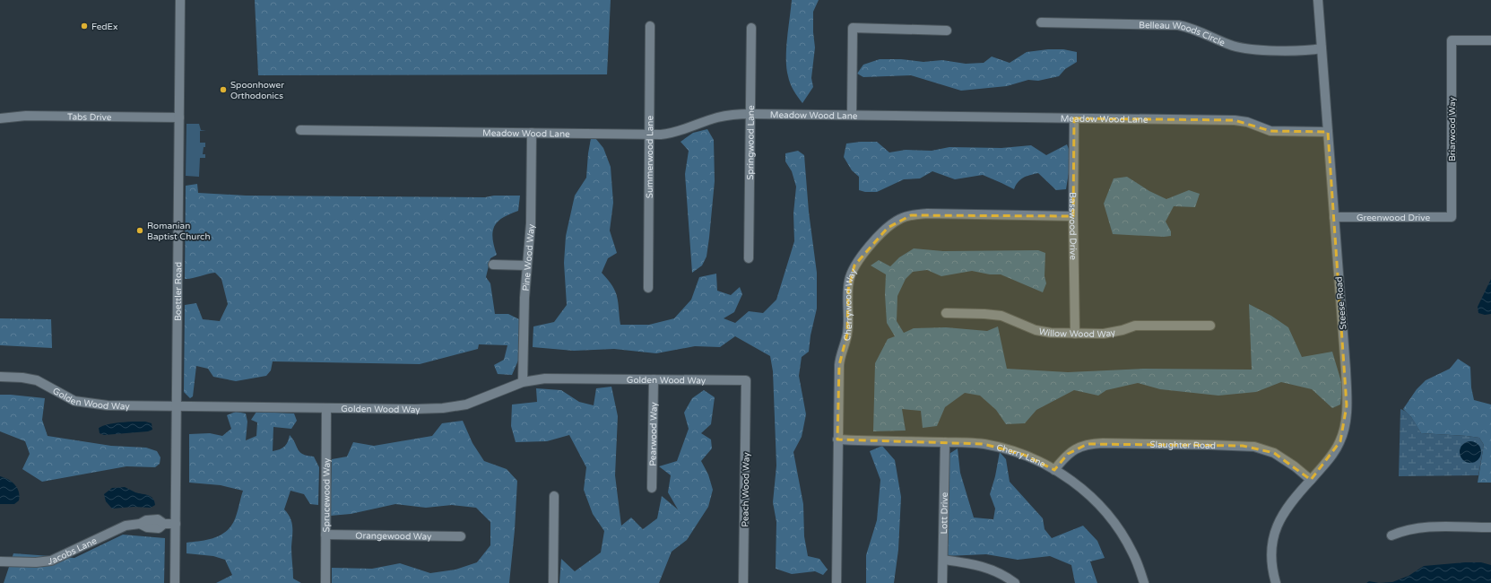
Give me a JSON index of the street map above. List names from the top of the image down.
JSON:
{
  "streets": {
    "street": [
      "Belleau Woods Circle",
      "Meadow Wood Lane",
      "Tabs Drive",
      "Briarwood Way",
      "Springwood Lane",
      "Summerwood Lane",
      "Greenwood Drive",
      "Basswood Drive",
      "Pine Wood Way",
      "Boettler Road",
      "Steese Road",
      "Cherrywood Way",
      "Willow Wood Way",
      "Golden Wood Way",
      "Pearwood Way",
      "Slaughter Road",
      "Cherry Lane",
      "Peach Wood Way",
      "Sprucewood Way",
      "Lott Drive",
      "Orangewood Way",
      "Jacobs Lane"
    ]
  },
  "crossings": [
    ["Belleau Woods Circle", "Steese Road"],
    ["Meadow Wood Lane", "Springwood Lane"],
    ["Meadow Wood Lane", "Summerwood Lane"],
    ["Meadow Wood Lane", "Basswood Drive"],
    ["Meadow Wood Lane", "Pine Wood Way"],
    ["Meadow Wood Lane", "Steese Road"],
    ["Tabs Drive", "Boettler Road"],
    ["Briarwood Way", "Greenwood Drive"],
    ["Greenwood Drive", "Steese Road"],
    ["Basswood Drive", "Cherrywood Way"],
    ["Basswood Drive", "Willow Wood Way"],
    ["Pine Wood Way", "Golden Wood Way"],
    ["Boettler Road", "Golden Wood Way"],
    ["Boettler Road", "Jacobs Lane"],
    ["Steese Road", "Slaughter Road"],
    ["Cherrywood Way", "Cherry Lane"],
    ["Golden Wood Way", "Pearwood Way"],
    ["Golden Wood Way", "Peach Wood Way"],
    ["Golden Wood Way", "Sprucewood Way"],
    ["Slaughter Road", "Cherry Lane"],
    ["Cherry Lane", "Lott Drive"],
    ["Sprucewood Way", "Orangewood Way"]
  ],
  "places": ["FedEx", "Spoonhower Orthodonics", "Romanian Baptist Church"]
}
